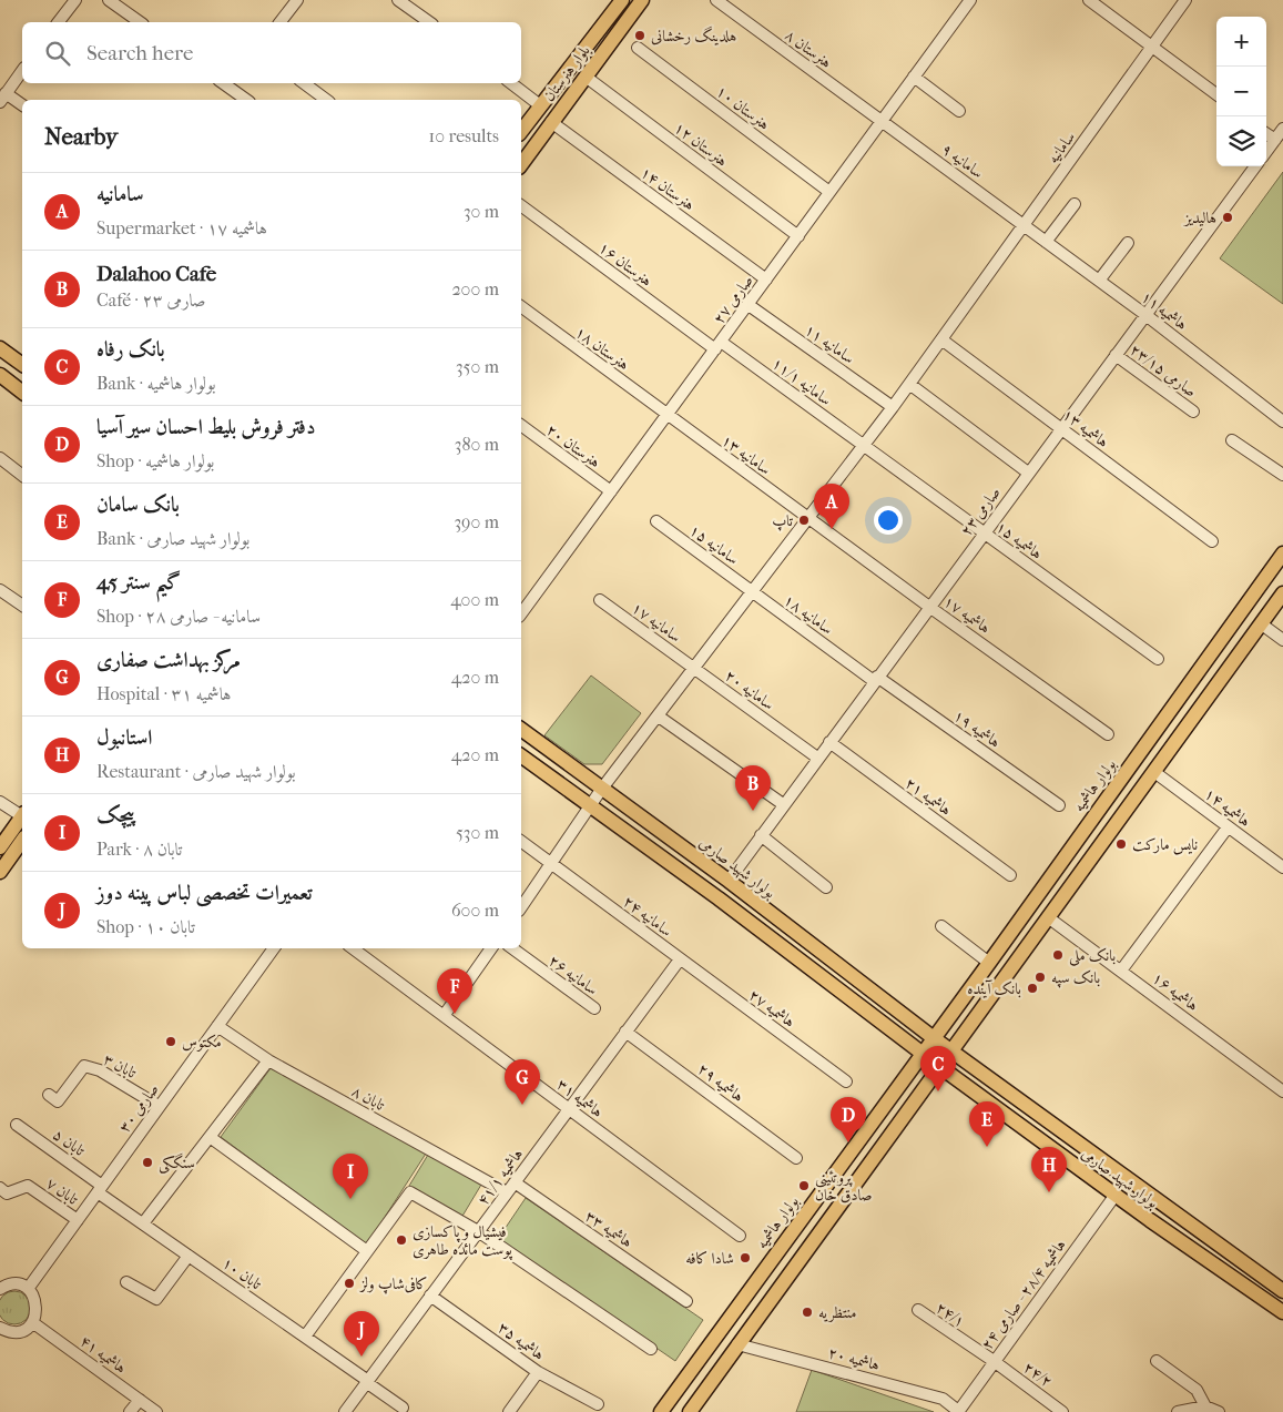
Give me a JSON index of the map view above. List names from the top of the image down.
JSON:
{
  "streets": {
    "main road": ["بلوار هنرستان", "بولوار هاشمیه", "بولوار شهید صارمی"],
    "street": [
      "هنرستان ۸",
      "هنرستان ۱۰",
      "هنرستان ۱۲",
      "سامانیه",
      "سامانیه ۹",
      "هنرستان ۱۴",
      "هنرستان ۱۶",
      "صارمی ۲۷",
      "هاشمیه ۱۱",
      "سامانیه ۱۱",
      "هنرستان ۱۸",
      "صارمی ۲۳/۱۵",
      "سامانیه ۱۱/۱",
      "هاشمیه ۱۳",
      "هنرستان ۲۰",
      "سامانیه ۱۳",
      "صارمی ۲۳",
      "هاشمیه ۱۵",
      "سامانیه ۱۵",
      "سامانیه ۱۸",
      "هاشمیه ۱۷",
      "سامانیه ۱۷",
      "سامانیه ۲۰",
      "هاشمیه ۱۹",
      "هاشمیه ۲۱",
      "هاشمیه ۱۴",
      "سامانیه ۲۴",
      "سامانیه ۲۶",
      "هاشمیه ۱۶",
      "هاشمیه ۲۷",
      "تابان ۳",
      "هاشمیه ۲۹",
      "تابان ۸",
      "هاشمیه ۳۱",
      "صارمی ۳۰",
      "تابان ۵",
      "هاشمیه ۴۱/۱",
      "تابان ۷",
      "هاشمیه ۳۳",
      "تابان ۱۰",
      "هاشمیه ۲۸/۴ - صارمی ۲۴",
      "۲۴/۱",
      "هاشمیه ۳۵",
      "هاشمیه ۴۱",
      "هاشمیه ۲۰",
      "۲۴/۲"
    ]
  },
  "crossings": [
    ["هنرستان ۸", "سامانیه ۹"],
    ["هنرستان ۸", "صارمی ۲۷"],
    ["بلوار هنرستان", "هنرستان ۱۲"],
    ["بلوار هنرستان", "هنرستان ۱۴"],
    ["هنرستان ۱۰", "صارمی ۲۷"],
    ["هنرستان ۱۲", "صارمی ۲۷"],
    ["سامانیه", "سامانیه ۹"],
    ["سامانیه", "هاشمیه ۱۱"],
    ["سامانیه", "سامانیه ۱۱"],
    ["سامانیه", "سامانیه ۱۱/۱"],
    ["سامانیه", "هاشمیه ۱۳"],
    ["سامانیه", "سامانیه ۱۳"],
    ["سامانیه", "هاشمیه ۱۵"],
    ["سامانیه", "سامانیه ۱۵"],
    ["سامانیه", "سامانیه ۱۸"],
    ["سامانیه", "هاشمیه ۱۷"],
    ["سامانیه", "سامانیه ۱۷"],
    ["سامانیه", "سامانیه ۲۰"],
    ["سامانیه", "بولوار شهید صارمی"],
    ["سامانیه", "سامانیه ۲۴"],
    ["سامانیه ۹", "صارمی ۲۷"],
    ["سامانیه ۹", "هاشمیه ۱۱"],
    ["هنرستان ۱۴", "صارمی ۲۷"],
    ["هنرستان ۱۶", "صارمی ۲۷"],
    ["هنرستان ۱۶", "سامانیه ۱۱/۱"],
    ["صارمی ۲۷", "سامانیه ۱۱"],
    ["صارمی ۲۷", "هنرستان ۱۸"],
    ["صارمی ۲۷", "سامانیه ۱۱/۱"],
    ["صارمی ۲۷", "هنرستان ۲۰"],
    ["صارمی ۲۷", "سامانیه ۱۳"],
    ["هاشمیه ۱۱", "صارمی ۲۳"],
    ["هنرستان ۱۸", "سامانیه ۱۳"],
    ["صارمی ۲۳/۱۵", "صارمی ۲۳"],
    ["سامانیه ۱۱/۱", "هاشمیه ۱۵"],
    ["هاشمیه ۱۳", "صارمی ۲۳"],
    ["سامانیه ۱۳", "هاشمیه ۱۷"],
    ["صارمی ۲۳", "هاشمیه ۱۵"],
    ["صارمی ۲۳", "سامانیه ۱۸"],
    ["صارمی ۲۳", "هاشمیه ۱۷"],
    ["صارمی ۲۳", "سامانیه ۲۰"],
    ["صارمی ۲۳", "هاشمیه ۱۹"],
    ["صارمی ۲۳", "هاشمیه ۲۱"],
    ["صارمی ۲۳", "بولوار شهید صارمی"],
    ["سامانیه ۱۵", "سامانیه ۱۸"],
    ["سامانیه ۱۸", "هاشمیه ۱۹"],
    ["سامانیه ۱۷", "سامانیه ۲۰"],
    ["بولوار هاشمیه", "بولوار شهید صارمی"],
    ["بولوار شهید صارمی", "هاشمیه ۲۸/۴ - صارمی ۲۴"],
    ["سامانیه ۲۴", "هاشمیه ۲۷"],
    ["سامانیه ۲۴", "هاشمیه ۴۱/۱"],
    ["هاشمیه ۲۷", "هاشمیه ۴۱/۱"],
    ["تابان ۳", "صارمی ۳۰"],
    ["هاشمیه ۲۹", "هاشمیه ۴۱/۱"],
    ["تابان ۸", "صارمی ۳۰"],
    ["تابان ۸", "هاشمیه ۴۱/۱"],
    ["هاشمیه ۳۱", "هاشمیه ۴۱/۱"],
    ["صارمی ۳۰", "تابان ۵"],
    ["صارمی ۳۰", "تابان ۷"],
    ["صارمی ۳۰", "تابان ۱۰"],
    ["تابان ۵", "تابان ۱۰"],
    ["هاشمیه ۴۱/۱", "هاشمیه ۳۳"],
    ["هاشمیه ۴۱/۱", "تابان ۱۰"],
    ["هاشمیه ۴۱/۱", "هاشمیه ۳۵"],
    ["هاشمیه ۲۸/۴ - صارمی ۲۴", "۲۴/۱"],
    ["هاشمیه ۲۸/۴ - صارمی ۲۴", "هاشمیه ۲۰"],
    ["هاشمیه ۲۸/۴ - صارمی ۲۴", "۲۴/۲"],
    ["۲۴/۱", "۲۴/۲"]
  ],
  "places": [
    "هلدینگ رخشانی",
    "هالیدیز",
    "تاپ",
    "نایس مارکت",
    "بانک ملی",
    "بانک سپه",
    "بانک آینده",
    "مکتوس",
    "سنگکی",
    "پروتئینی صادق خان",
    "فیشیال و پاکسازی پوست مائده طاهری",
    "شادا کافه",
    "کافی‌شاپ ولز",
    "منتظریه"
  ],
  "page": {
    "map_buttons": ["+", "−"],
    "search": "Search here",
    "heading": ["Nearby", "10 results"],
    "list": [
      {
        "mark": "A",
        "name": "سامانیه",
        "note": "Supermarket · هاشمیه ۱۷",
        "value": "30 m"
      },
      {
        "mark": "B",
        "name": "Dalahoo Cafe",
        "note": "Café · صارمی ۲۳",
        "value": "200 m"
      },
      {
        "mark": "C",
        "name": "بانک رفاه",
        "note": "Bank · بولوار هاشمیه",
        "value": "350 m"
      },
      {
        "mark": "D",
        "name": "دفتر فروش بلیط احسان سیر آسیا",
        "note": "Shop · بولوار هاشمیه",
        "value": "380 m"
      },
      {
        "mark": "E",
        "name": "بانک سامان",
        "note": "Bank · بولوار شهید صارمی",
        "value": "390 m"
      },
      {
        "mark": "F",
        "name": "گیم سنتر 45",
        "note": "Shop · سامانیه - صارمی ۲۸",
        "value": "400 m"
      },
      {
        "mark": "G",
        "name": "مرکز بهداشت صفاری",
        "note": "Hospital · هاشمیه ۳۱",
        "value": "420 m"
      },
      {
        "mark": "H",
        "name": "استانبول",
        "note": "Restaurant · بولوار شهید صارمی",
        "value": "420 m"
      },
      {
        "mark": "I",
        "name": "پیچک",
        "note": "Park · تابان ۸",
        "value": "530 m"
      },
      {
        "mark": "J",
        "name": "تعمیرات تخصصی لباس پینه دوز",
        "note": "Shop · تابان ۱۰",
        "value": "600 m"
      }
    ],
    "pins": [
      "A",
      "B",
      "F",
      "C",
      "G",
      "D",
      "E",
      "H",
      "I",
      "J"
    ]
  }
}
